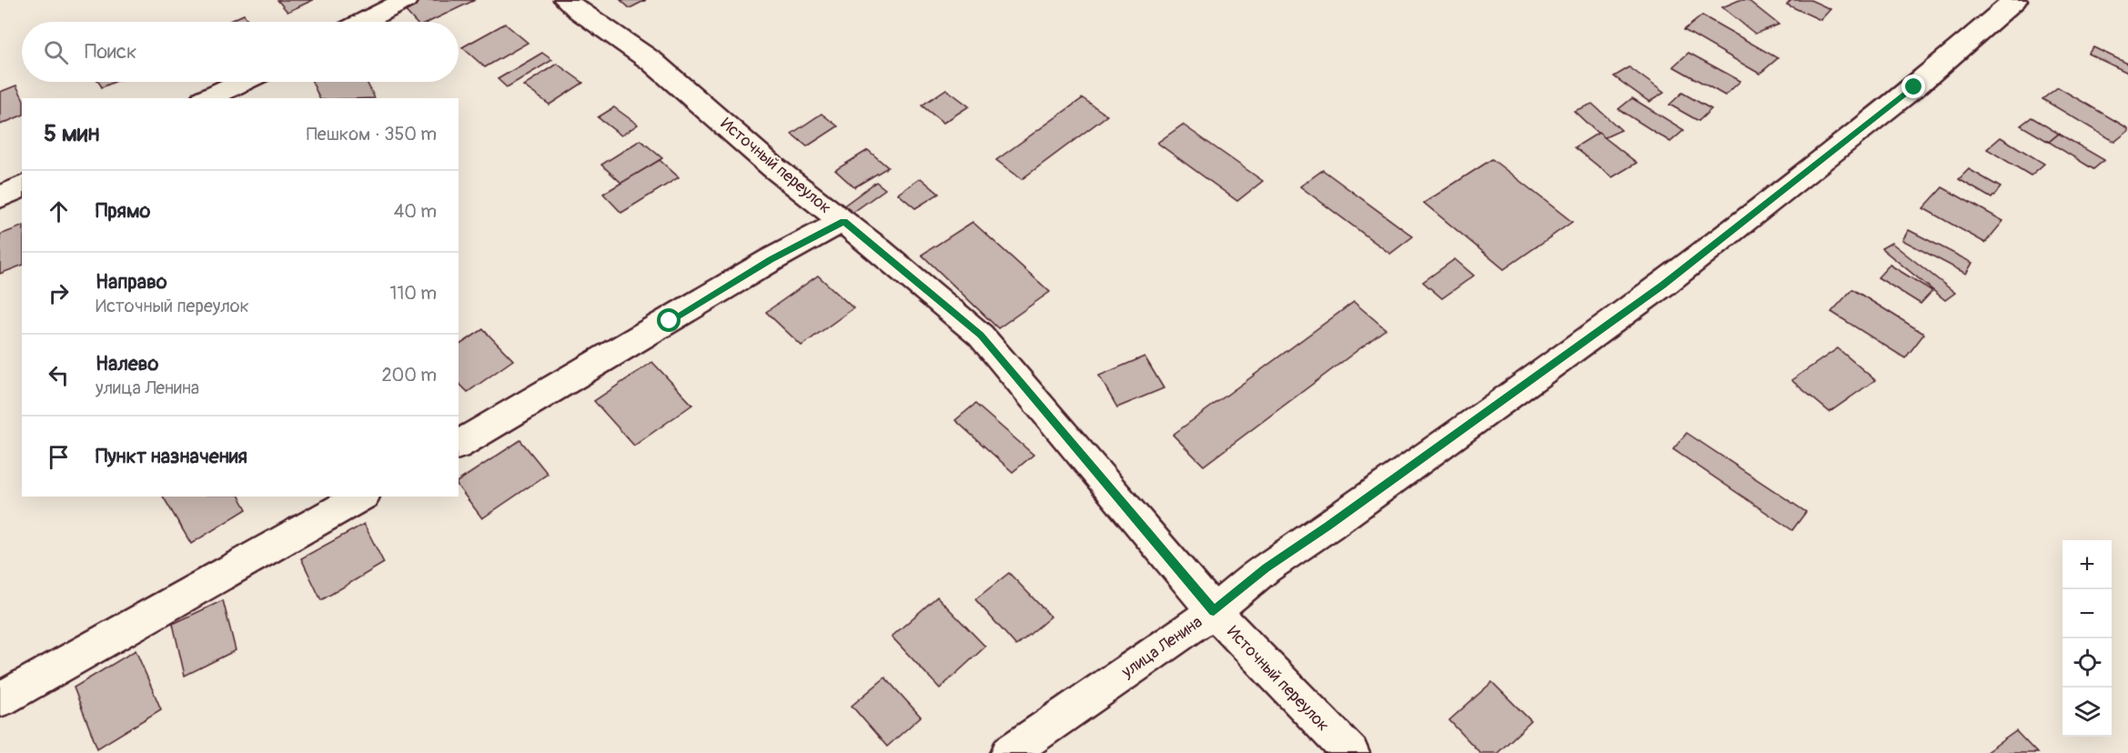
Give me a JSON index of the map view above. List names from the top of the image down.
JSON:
{
  "streets": {
    "street": ["Источный переулок", "улица Ленина"]
  },
  "crossings": [
    ["Источный переулок", "улица Ленина"]
  ],
  "page": {
    "search": "Поиск",
    "heading": ["5 мин", "Пешком · 350 m"],
    "list": [
      ["Прямо", "40 m"],
      ["Направо", "Источный переулок", "110 m"],
      ["Налево", "улица Ленина", "200 m"],
      "Пункт назначения"
    ],
    "map_buttons": ["+", "−"]
  }
}
